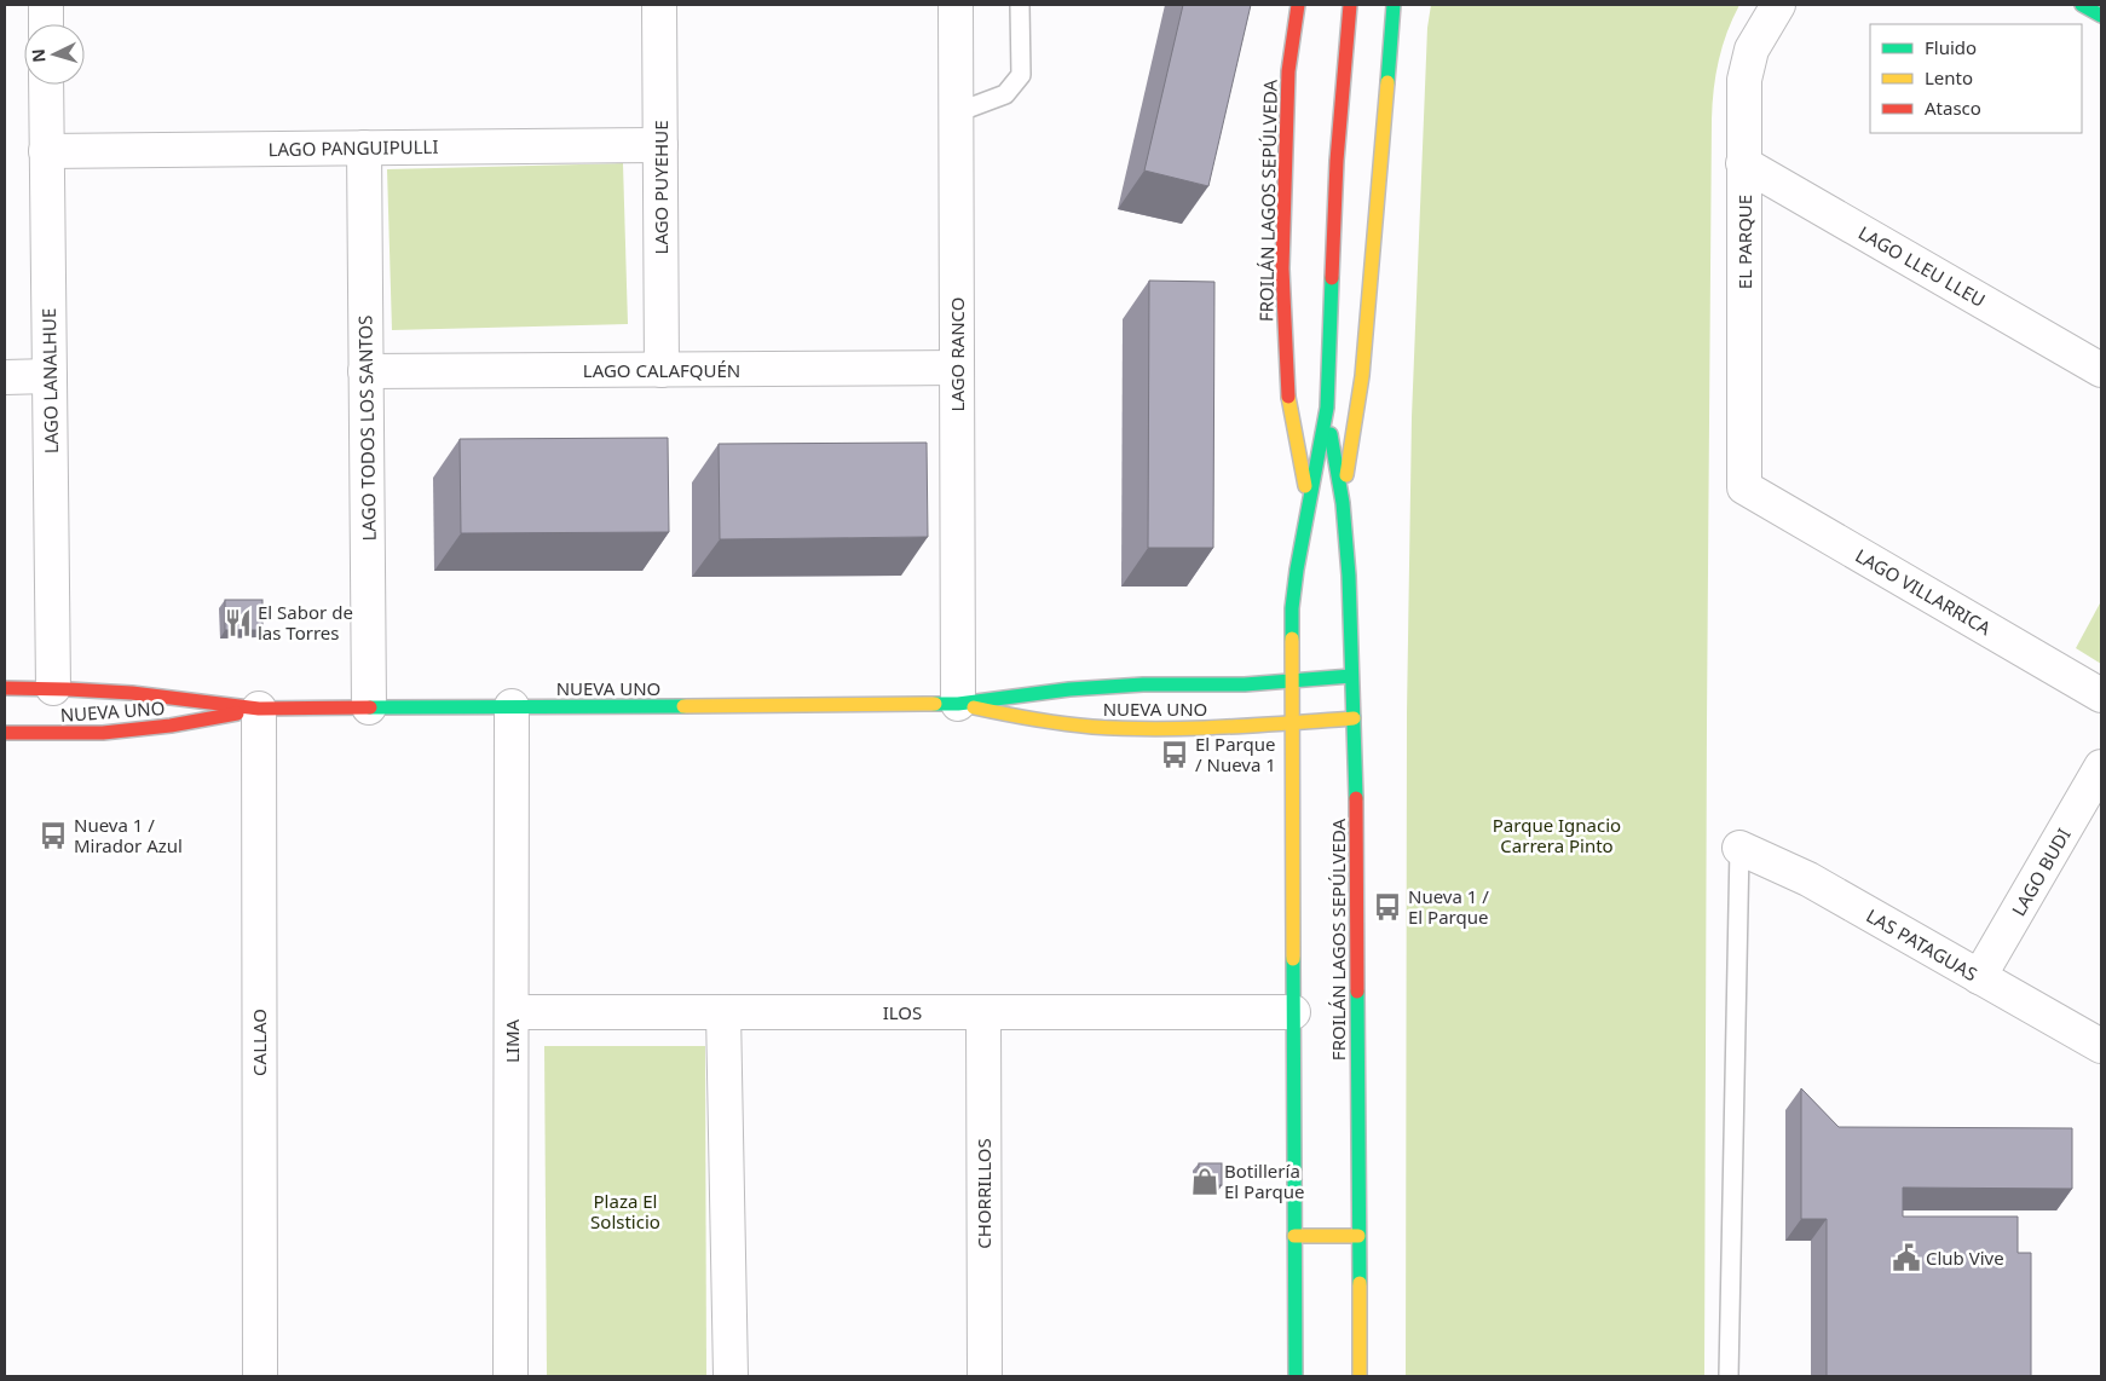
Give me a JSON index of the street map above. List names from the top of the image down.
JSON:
{
  "streets": {
    "street": [
      "LAGO PANGUIPULLI",
      "LAGO PUYEHUE",
      "FROILÁN LAGOS SEPÚLVEDA",
      "EL PARQUE",
      "LAGO LLEU LLEU",
      "LAGO RANCO",
      "LAGO CALAFQUÉN",
      "LAGO LANALHUE",
      "LAGO TODOS LOS SANTOS",
      "LAGO VILLARRICA",
      "NUEVA UNO",
      "LAGO BUDI",
      "LAS PATAGUAS",
      "ILOS",
      "LIMA",
      "CALLAO",
      "CHORRILLOS"
    ]
  },
  "crossings": [
    ["LAGO PANGUIPULLI", "LAGO PUYEHUE"],
    ["LAGO PANGUIPULLI", "LAGO LANALHUE"],
    ["LAGO PANGUIPULLI", "LAGO TODOS LOS SANTOS"],
    ["LAGO PUYEHUE", "LAGO CALAFQUÉN"],
    ["FROILÁN LAGOS SEPÚLVEDA", "NUEVA UNO"],
    ["FROILÁN LAGOS SEPÚLVEDA", "ILOS"],
    ["EL PARQUE", "LAGO LLEU LLEU"],
    ["EL PARQUE", "LAGO VILLARRICA"],
    ["LAGO RANCO", "LAGO CALAFQUÉN"],
    ["LAGO RANCO", "NUEVA UNO"],
    ["LAGO CALAFQUÉN", "LAGO TODOS LOS SANTOS"],
    ["LAGO LANALHUE", "NUEVA UNO"],
    ["LAGO TODOS LOS SANTOS", "NUEVA UNO"],
    ["NUEVA UNO", "LIMA"],
    ["NUEVA UNO", "CALLAO"],
    ["LAGO BUDI", "LAS PATAGUAS"],
    ["ILOS", "LIMA"],
    ["ILOS", "CHORRILLOS"]
  ],
  "parks": ["Parque Ignacio Carrera Pinto", "Plaza El Solsticio"],
  "places": {
    "restaurant": ["El Sabor de las Torres"],
    "bus stop": ["El Parque / Nueva 1", "Nueva 1 / Mirador Azul", "Nueva 1 / El Parque"],
    "shop": ["Botillería El Parque"],
    "public building": ["Club Vive"]
  },
  "legend": ["Fluido", "Lento", "Atasco"],
  "north": "left"
}
